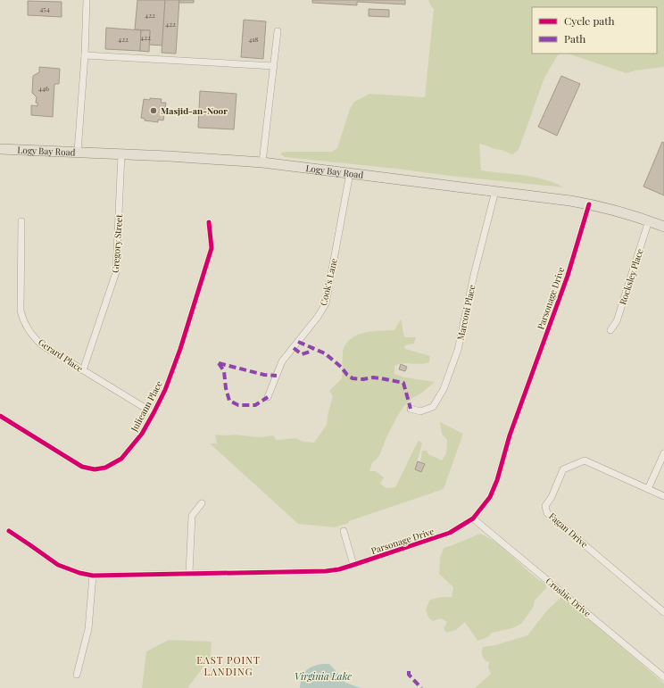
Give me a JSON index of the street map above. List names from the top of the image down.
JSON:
{
  "streets": {
    "main road": ["Logy Bay Road"],
    "street": [
      "Gregory Street",
      "Rocksley Place",
      "Cook's Lane",
      "Parsonage Drive",
      "Marconi Place",
      "Gerard Place",
      "Julieann Place",
      "Fagan Drive",
      "Crosbie Drive"
    ]
  },
  "crossings": [
    ["Logy Bay Road", "Gregory Street"],
    ["Logy Bay Road", "Rocksley Place"],
    ["Logy Bay Road", "Cook's Lane"],
    ["Logy Bay Road", "Parsonage Drive"],
    ["Logy Bay Road", "Marconi Place"],
    ["Gregory Street", "Gerard Place"],
    ["Parsonage Drive", "Crosbie Drive"],
    ["Gerard Place", "Julieann Place"]
  ],
  "districts": ["EAST POINT LANDING"],
  "water": ["Virginia Lake"],
  "places": ["Masjid-an-Noor"],
  "house_numbers": [
    "454",
    "422",
    "422",
    "422",
    "422",
    "418",
    "446"
  ],
  "legend": ["Cycle path", "Path"]
}
